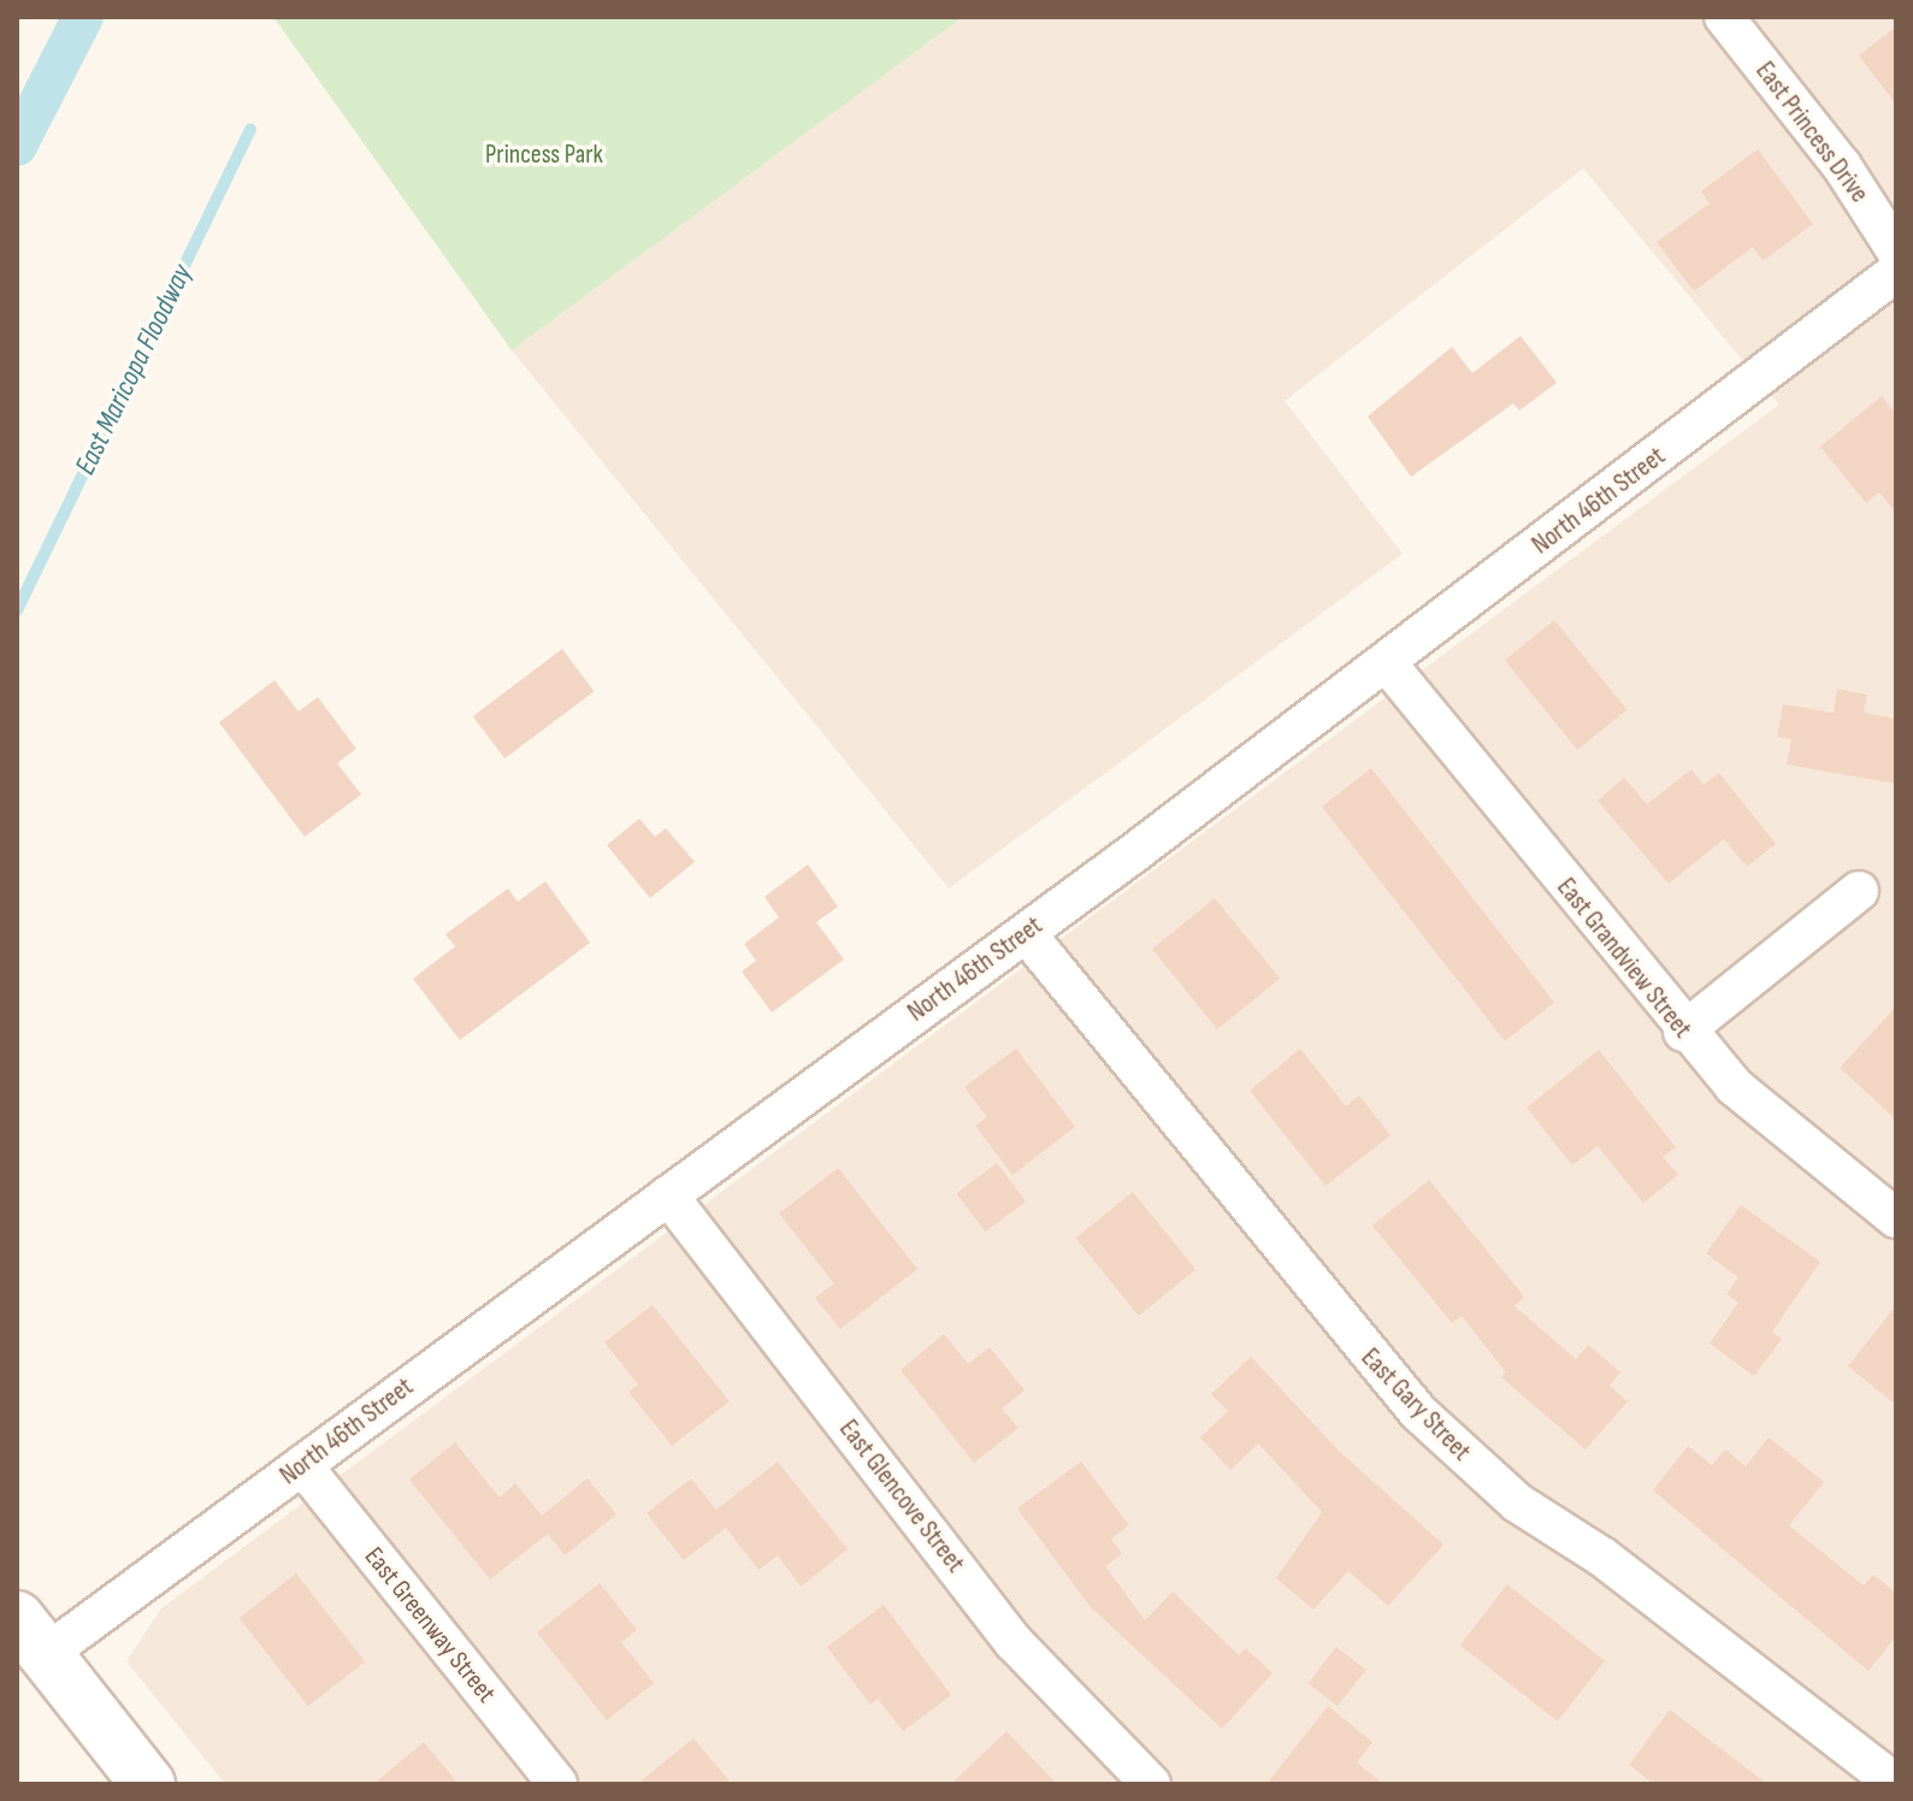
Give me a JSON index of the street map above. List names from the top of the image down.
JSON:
{
  "streets": {
    "street": [
      "East Princess Drive",
      "North 46th Street",
      "East Grandview Street",
      "East Gary Street",
      "East Glencove Street",
      "East Greenway Street"
    ]
  },
  "crossings": [
    ["North 46th Street", "East Grandview Street"],
    ["North 46th Street", "East Gary Street"],
    ["North 46th Street", "East Glencove Street"],
    ["North 46th Street", "East Greenway Street"]
  ],
  "water": ["East Maricopa Floodway"],
  "parks": ["Princess Park"]
}
